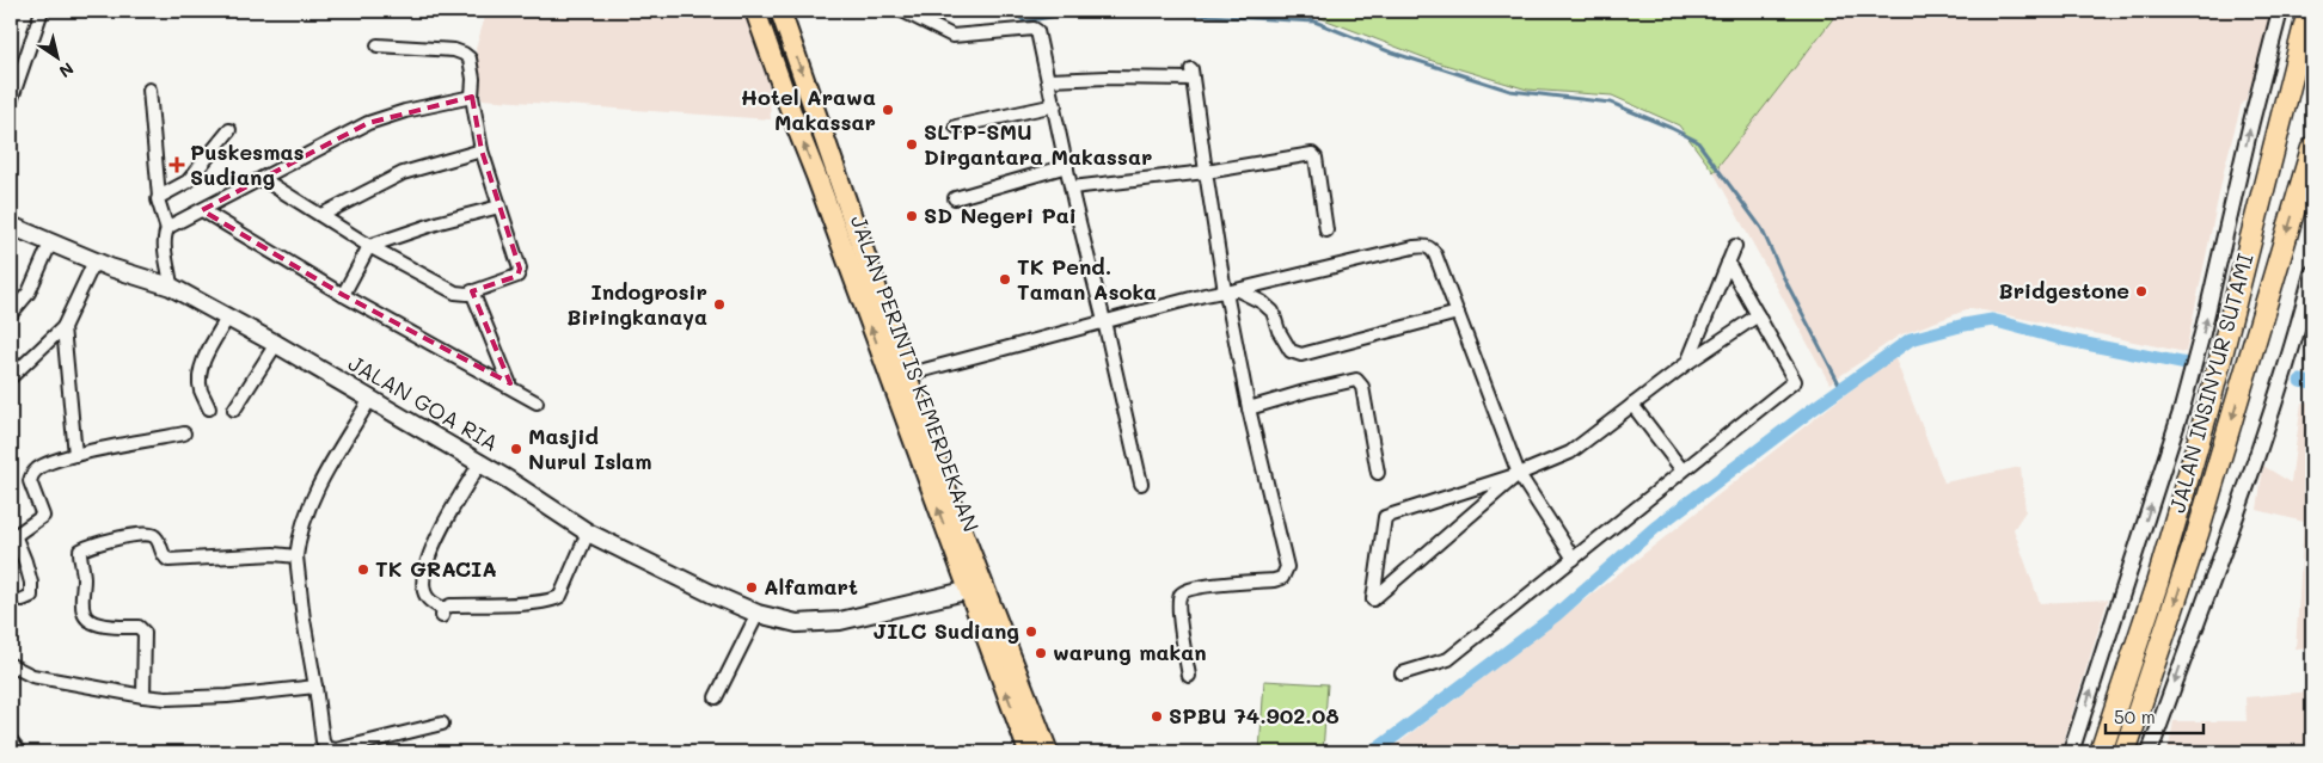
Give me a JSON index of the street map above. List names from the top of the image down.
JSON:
{
  "streets": {
    "highway": ["JALAN PERINTIS KEMERDEKAAN", "JALAN INSINYUR SUTAMI"],
    "main road": ["JALAN GOA RIA"]
  },
  "crossings": [
    ["JALAN PERINTIS KEMERDEKAAN", "JALAN GOA RIA"]
  ],
  "places": {
    "other": [
      "Hotel Arawa Makassar",
      "SLTP-SMU Dirgantara Makassar",
      "SD Negeri Pai",
      "TK Pend. Taman Asoka",
      "Bridgestone",
      "Indogrosir Biringkanaya",
      "Masjid Nurul Islam",
      "TK GRACIA",
      "Alfamart",
      "JILC Sudiang",
      "warung makan",
      "SPBU 74.902.08"
    ],
    "health": ["Puskesmas Sudiang"]
  },
  "scale_bar": "50 m",
  "north": "bottom right"
}
